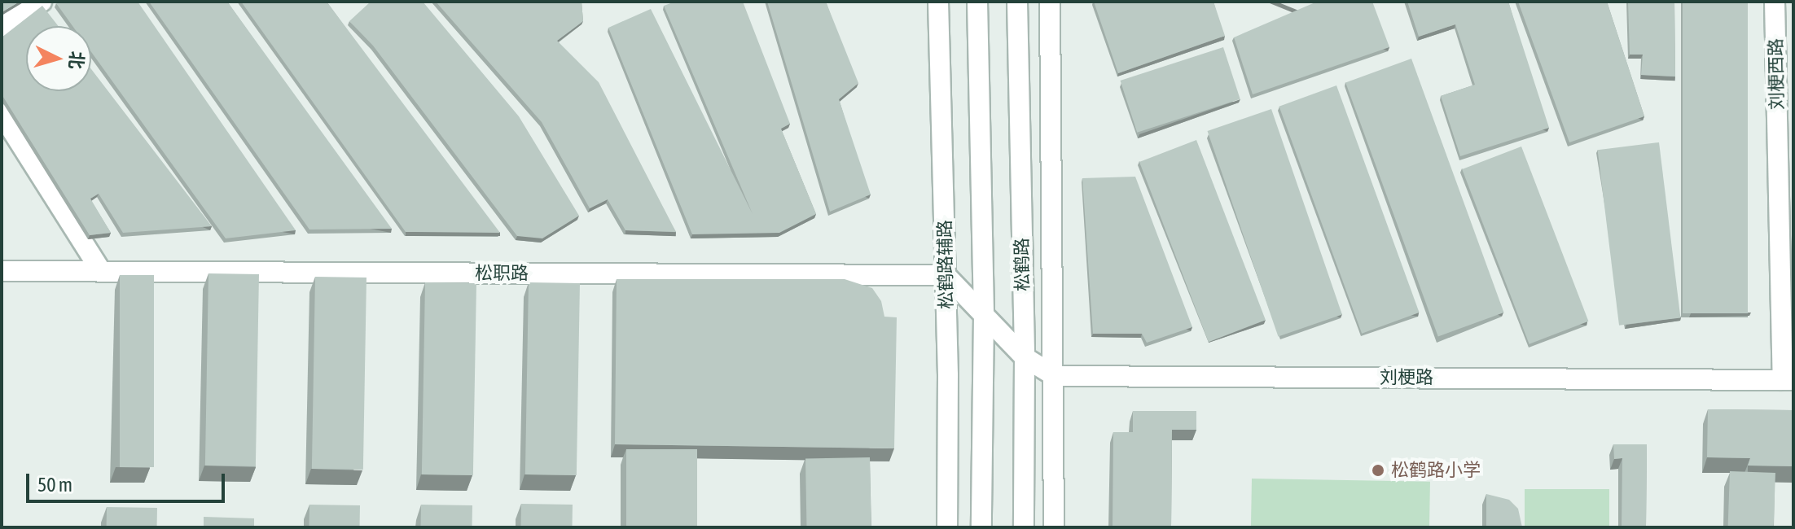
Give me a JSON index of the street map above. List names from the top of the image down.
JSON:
{
  "streets": {
    "street": [
      "刘梗西路",
      "松鹤路辅路",
      "松鹤路",
      "松职路",
      "刘梗路"
    ]
  },
  "crossings": [
    ["刘梗西路", "刘梗路"],
    ["松鹤路辅路", "松职路"]
  ],
  "places": ["松鹤路小学"],
  "scale_bar": "50 m",
  "north": "right"
}
